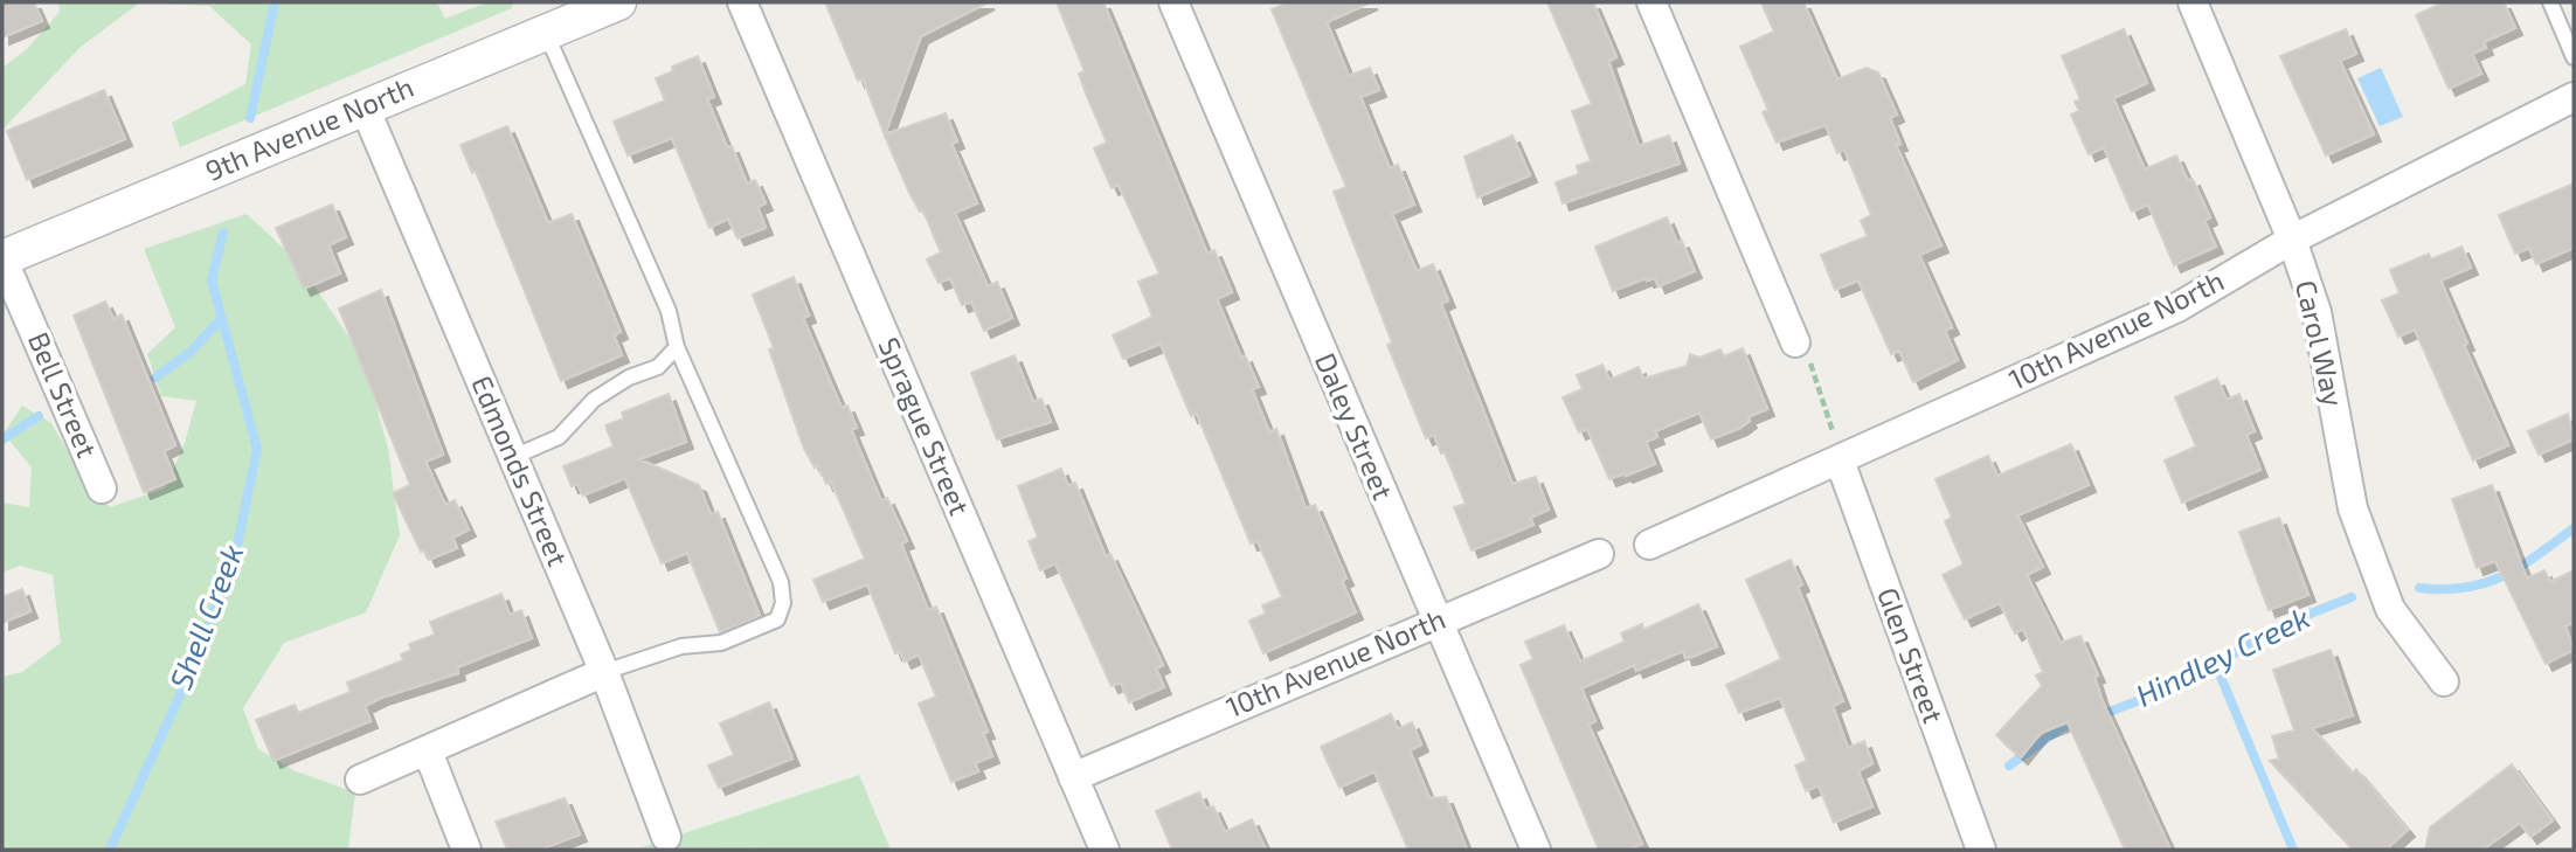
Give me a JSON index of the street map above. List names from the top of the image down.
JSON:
{
  "streets": {
    "street": [
      "9th Avenue North",
      "10th Avenue North",
      "Carol Way",
      "Bell Street",
      "Sprague Street",
      "Daley Street",
      "Edmonds Street",
      "Glen Street"
    ]
  },
  "crossings": [
    ["9th Avenue North", "Bell Street"],
    ["9th Avenue North", "Edmonds Street"],
    ["10th Avenue North", "Carol Way"],
    ["10th Avenue North", "Sprague Street"],
    ["10th Avenue North", "Daley Street"],
    ["10th Avenue North", "Glen Street"]
  ],
  "water": ["Shell Creek", "Hindley Creek"]
}
